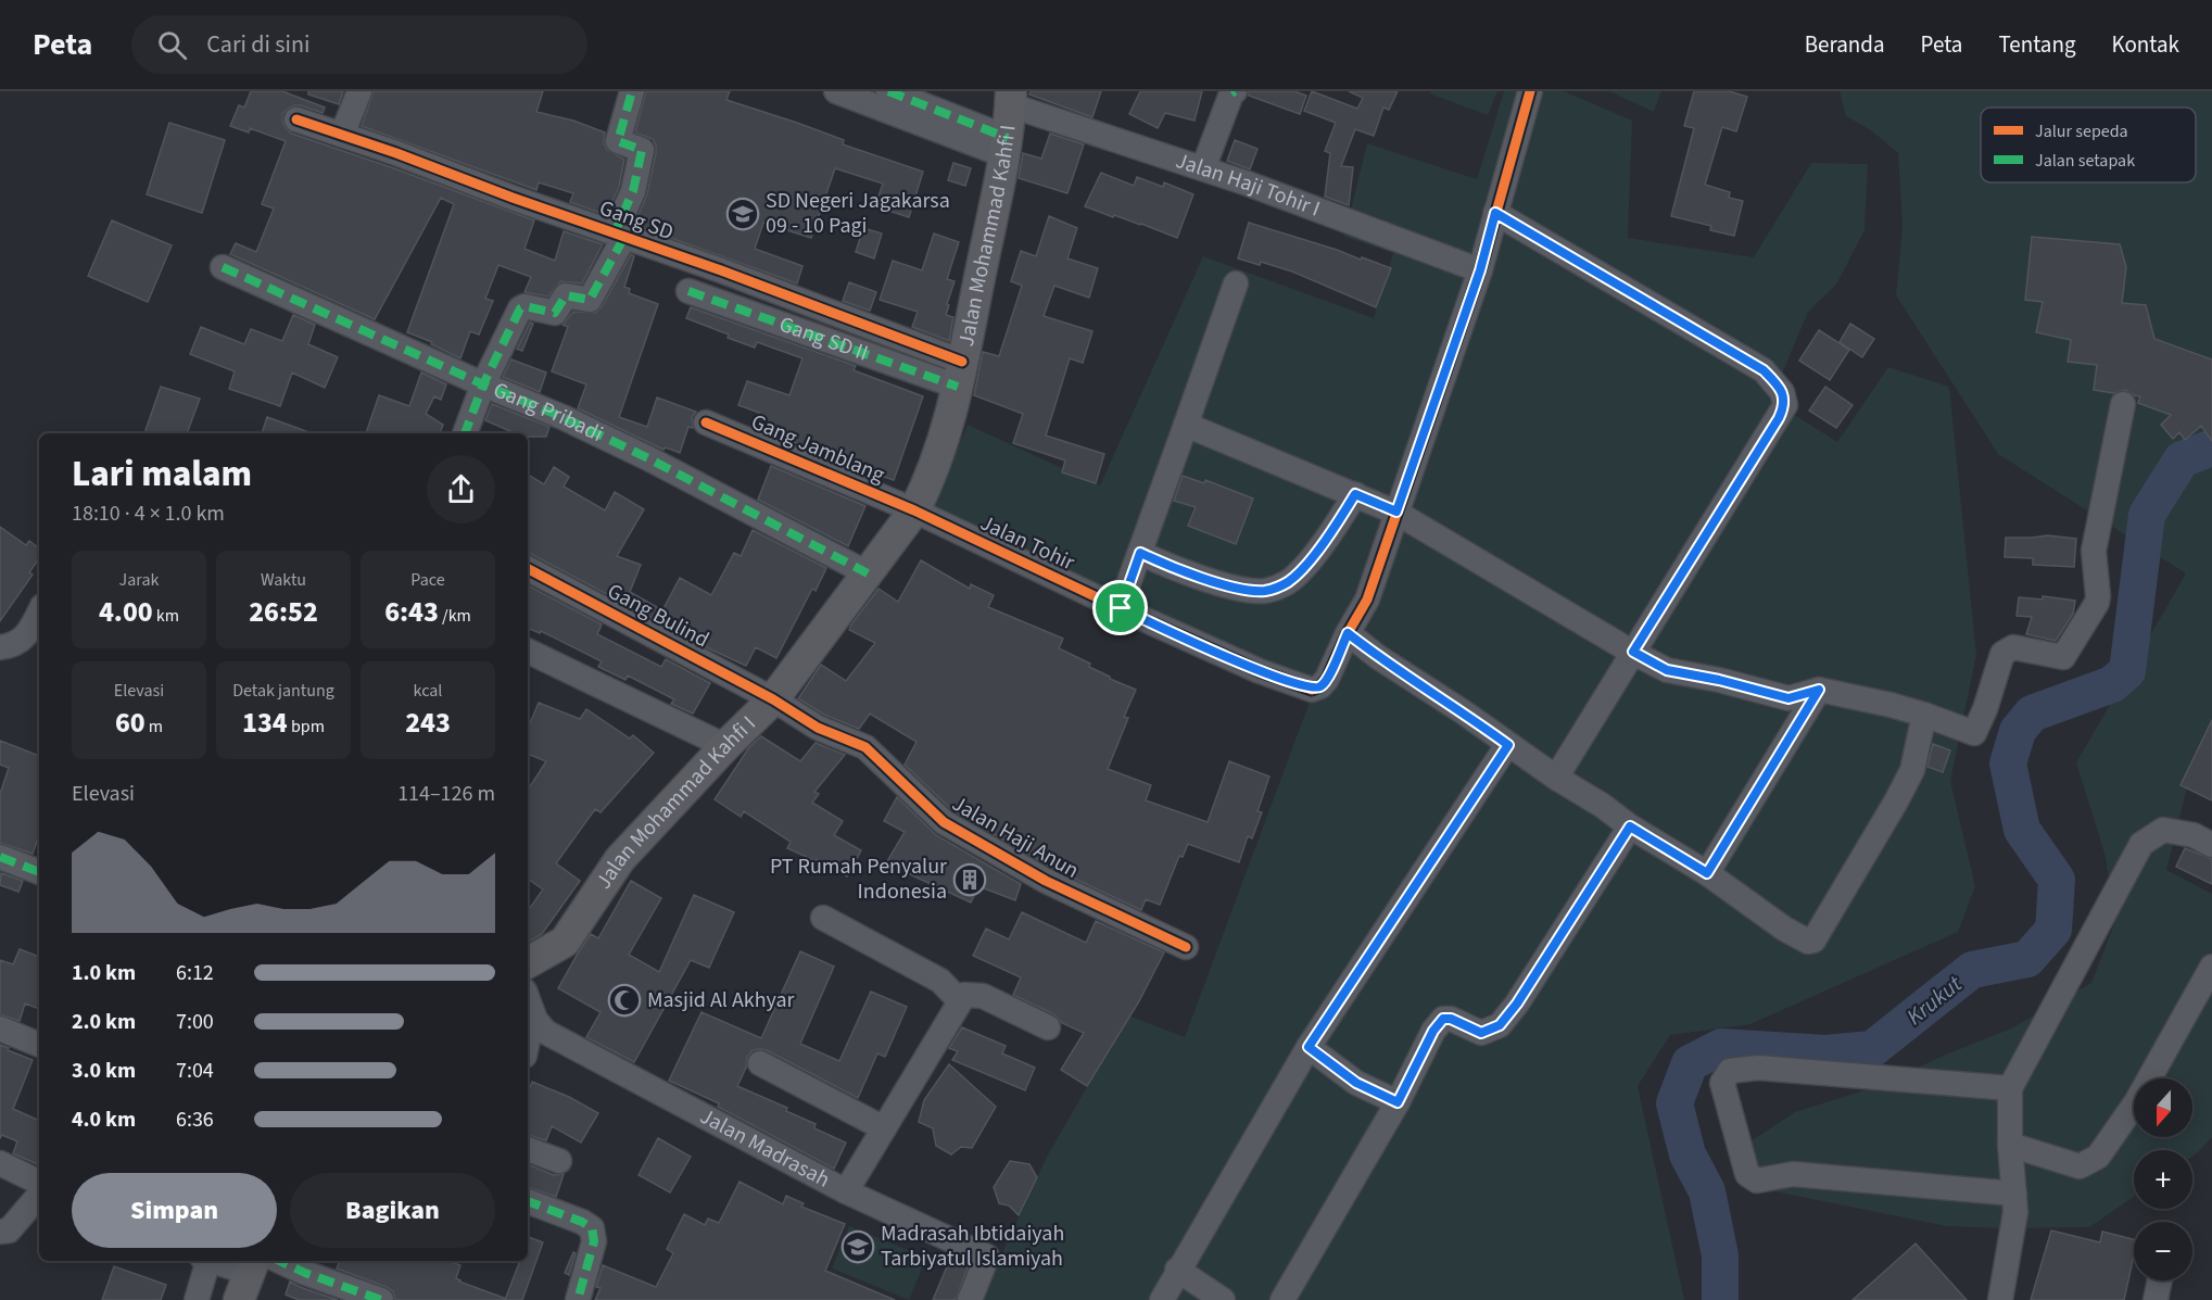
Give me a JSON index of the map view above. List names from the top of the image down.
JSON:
{
  "streets": {
    "main road": ["Jalan Mohammad Kahfi I"],
    "street": [
      "Jalan Haji Tohir I",
      "Gang SD",
      "Gang SD II",
      "Gang Pribadi",
      "Gang Jamblang",
      "Jalan Tohir",
      "Gang Bulind",
      "Jalan Haji Anun",
      "Jalan Madrasah"
    ]
  },
  "crossings": [
    ["Jalan Haji Tohir I", "Jalan Mohammad Kahfi I"],
    ["Gang SD", "Jalan Mohammad Kahfi I"],
    ["Gang SD", "Gang SD II"],
    ["Jalan Mohammad Kahfi I", "Gang SD II"],
    ["Jalan Mohammad Kahfi I", "Gang Pribadi"],
    ["Jalan Mohammad Kahfi I", "Gang Jamblang"],
    ["Jalan Mohammad Kahfi I", "Jalan Tohir"],
    ["Jalan Mohammad Kahfi I", "Gang Bulind"],
    ["Jalan Mohammad Kahfi I", "Jalan Haji Anun"],
    ["Gang Jamblang", "Jalan Tohir"],
    ["Gang Bulind", "Jalan Haji Anun"]
  ],
  "water": ["Krukut"],
  "places": {
    "school or university": ["SD Negeri Jagakarsa 09 - 10 Pagi", "Madrasah Ibtidaiyah Tarbiyatul Islamiyah"],
    "building": ["PT Rumah Penyalur Indonesia"],
    "mosque": ["Masjid Al Akhyar"]
  },
  "legend": ["Jalur sepeda", "Jalan setapak"],
  "north": "bottom",
  "page": {
    "header": "Peta",
    "search": "Cari di sini",
    "nav": [
      "Beranda",
      "Peta",
      "Tentang",
      "Kontak"
    ],
    "heading": ["Lari malam", "18:10 · 4 × 1.0 km"],
    "stats": [
      ["Jarak", "4.00 km"],
      ["Waktu", "26:52"],
      ["Pace", "6:43 /km"],
      ["Elevasi", "60 m"],
      ["Detak jantung", "134 bpm"],
      ["kcal", "243"]
    ],
    "chart": ["Elevasi", "114–126 m"],
    "list": [
      {
        "name": "1.0 km",
        "note": "6:12"
      },
      {
        "name": "2.0 km",
        "note": "7:00"
      },
      {
        "name": "3.0 km",
        "note": "7:04"
      },
      {
        "name": "4.0 km",
        "note": "6:36"
      }
    ],
    "map_buttons": ["+", "−"],
    "buttons": ["Simpan", "Bagikan"]
  }
}
